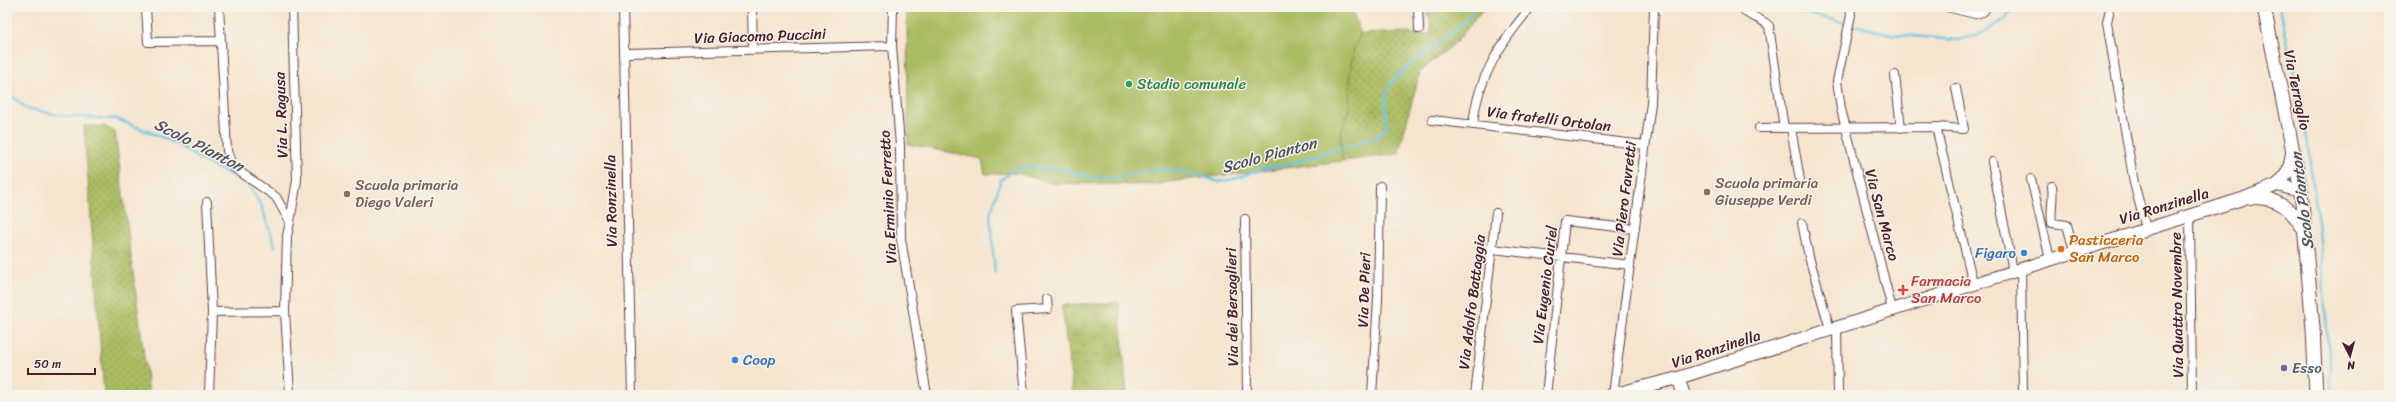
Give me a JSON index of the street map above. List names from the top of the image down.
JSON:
{
  "streets": {
    "main road": ["Via Terraglio"],
    "street": [
      "Via Giacomo Puccini",
      "Via L. Ragusa",
      "Via fratelli Ortolan",
      "Via Erminio Ferretto",
      "Via Piero Favretti",
      "Via Ronzinella",
      "Via San Marco",
      "Via Eugenio Curiel",
      "Via De Pieri",
      "Via Adolfo Battaggia",
      "Via Quattro Novembre",
      "Via dei Bersaglieri"
    ]
  },
  "crossings": [
    ["Via Giacomo Puccini", "Via Erminio Ferretto"],
    ["Via Terraglio", "Via Ronzinella"],
    ["Via fratelli Ortolan", "Via Piero Favretti"],
    ["Via Piero Favretti", "Via Ronzinella"],
    ["Via Piero Favretti", "Via Eugenio Curiel"],
    ["Via Ronzinella", "Via San Marco"],
    ["Via Ronzinella", "Via Quattro Novembre"]
  ],
  "water": ["Scolo Pianton"],
  "places": {
    "other": [
      "Stadio comunale",
      "Scuola primaria Giuseppe Verdi",
      "Scuola primaria Diego Valeri",
      "Pasticceria San Marco",
      "Figaro",
      "Coop",
      "Esso"
    ],
    "health": ["Farmacia San Marco"]
  },
  "scale_bar": "50 m",
  "north": "bottom"
}
